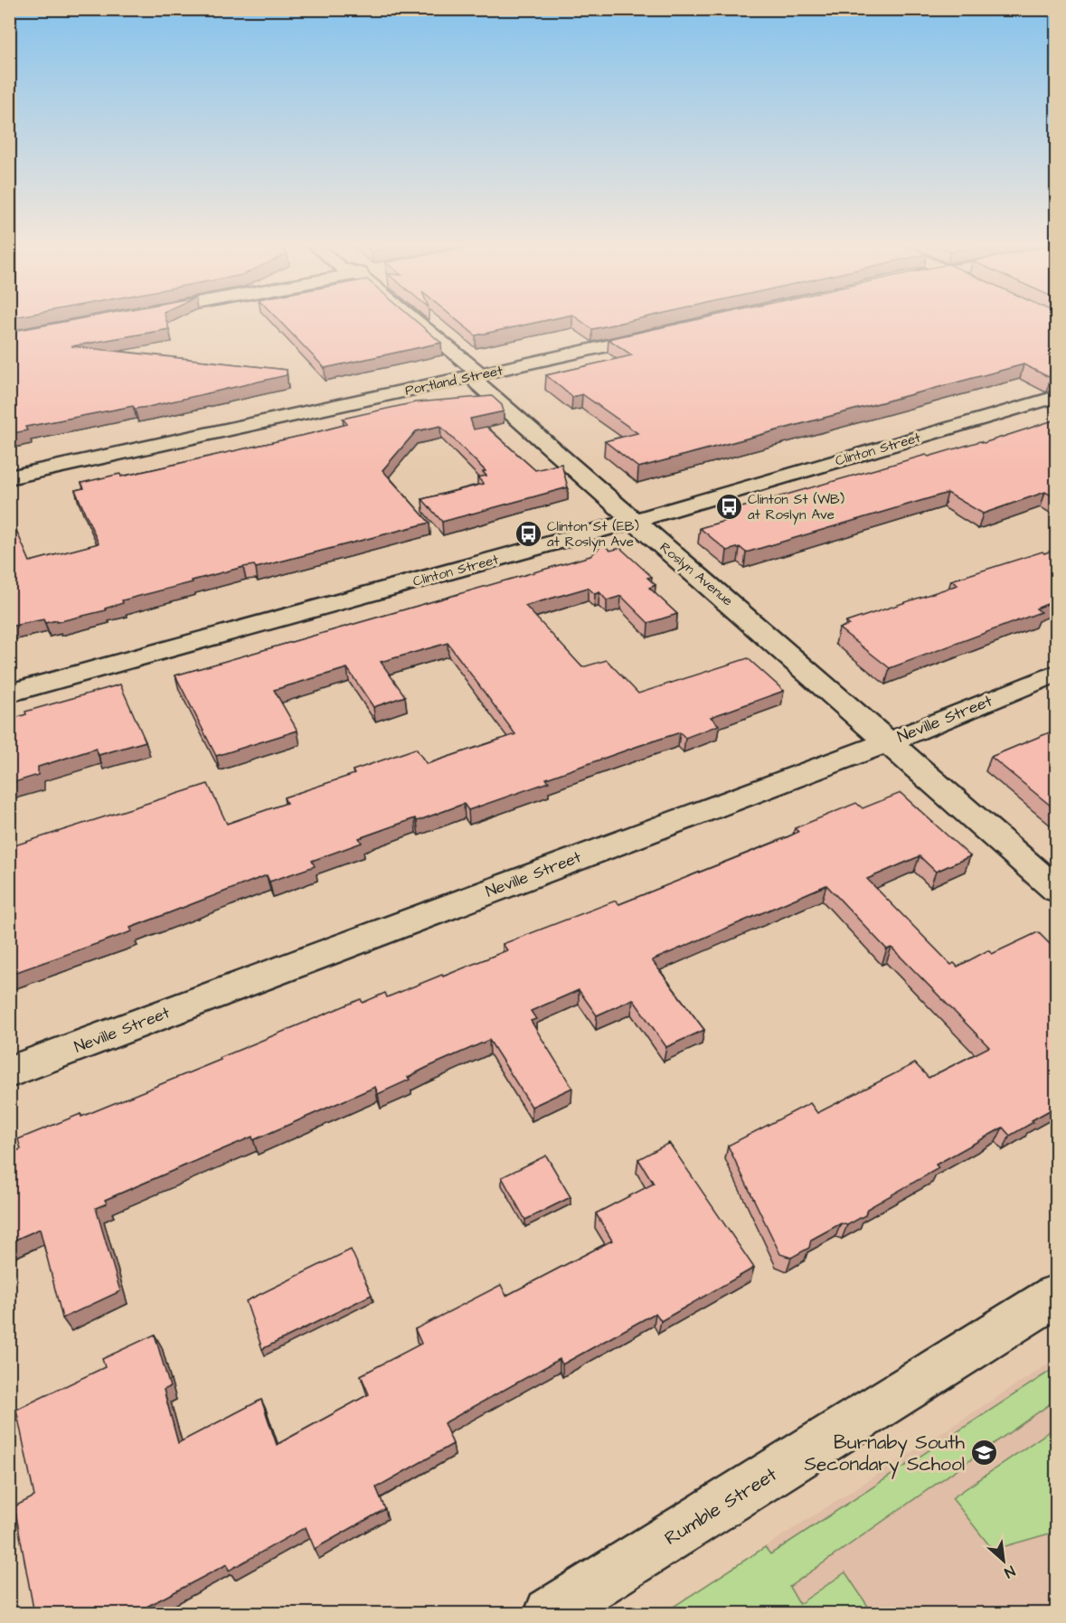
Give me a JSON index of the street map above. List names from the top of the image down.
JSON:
{
  "streets": {
    "street": [
      "Portland Street",
      "Clinton Street",
      "Roslyn Avenue",
      "Neville Street",
      "Rumble Street"
    ]
  },
  "crossings": [
    ["Portland Street", "Roslyn Avenue"],
    ["Clinton Street", "Roslyn Avenue"],
    ["Roslyn Avenue", "Neville Street"]
  ],
  "places": {
    "bus stop": ["Clinton St (WB) at Roslyn Ave", "Clinton St (EB) at Roslyn Ave"],
    "school or university": ["Burnaby South Secondary School"]
  },
  "north": "bottom right"
}
